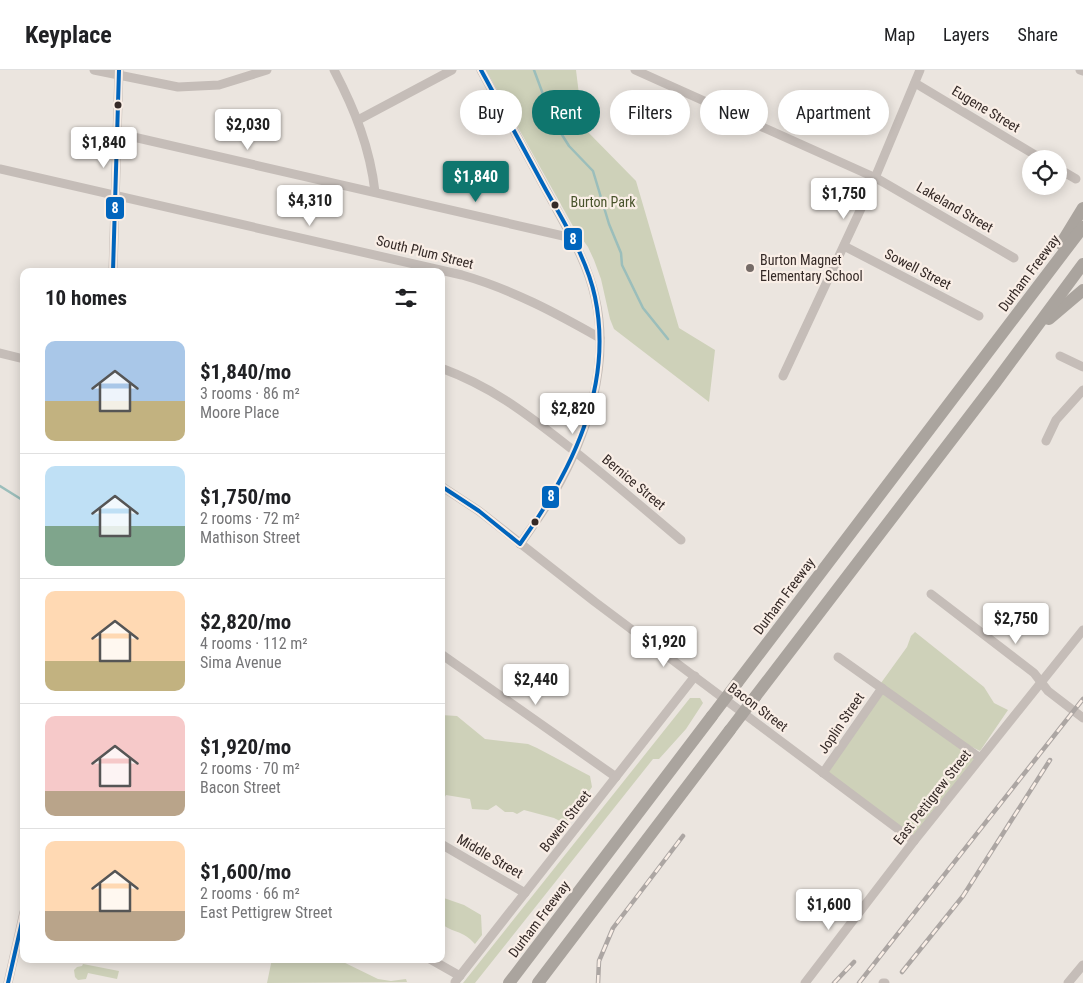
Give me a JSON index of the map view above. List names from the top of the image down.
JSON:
{
  "streets": {
    "highway": ["Durham Freeway"],
    "street": [
      "Eugene Street",
      "Lakeland Street",
      "South Plum Street",
      "Sowell Street",
      "Bernice Street",
      "Bacon Street",
      "Joplin Street",
      "East Pettigrew Street",
      "Bowen Street",
      "Middle Street"
    ]
  },
  "crossings": [
    ["Bacon Street", "Joplin Street"],
    ["Bacon Street", "East Pettigrew Street"],
    ["Bacon Street", "Bowen Street"],
    ["Bowen Street", "Middle Street"]
  ],
  "parks": ["Burton Park"],
  "places": ["Burton Magnet Elementary School"],
  "lines": ["transit line 8"],
  "page": {
    "header": "Keyplace",
    "nav": ["Map", "Layers", "Share"],
    "chip": [
      "Buy",
      "Rent",
      "Filters",
      "New",
      "Apartment"
    ],
    "price": [
      "$2,030",
      "$1,840",
      "$1,840",
      "$1,750",
      "$4,310",
      "$2,820",
      "$2,750",
      "$1,920",
      "$2,440",
      "$1,600"
    ],
    "heading": "10 homes",
    "list": [
      {
        "name": "$1,840/mo",
        "note": "3 rooms · 86 m² · Moore Place"
      },
      {
        "name": "$1,750/mo",
        "note": "2 rooms · 72 m² · Mathison Street"
      },
      {
        "name": "$2,820/mo",
        "note": "4 rooms · 112 m² · Sima Avenue"
      },
      {
        "name": "$1,920/mo",
        "note": "2 rooms · 70 m² · Bacon Street"
      },
      {
        "name": "$1,600/mo",
        "note": "2 rooms · 66 m² · East Pettigrew Street"
      }
    ]
  }
}
